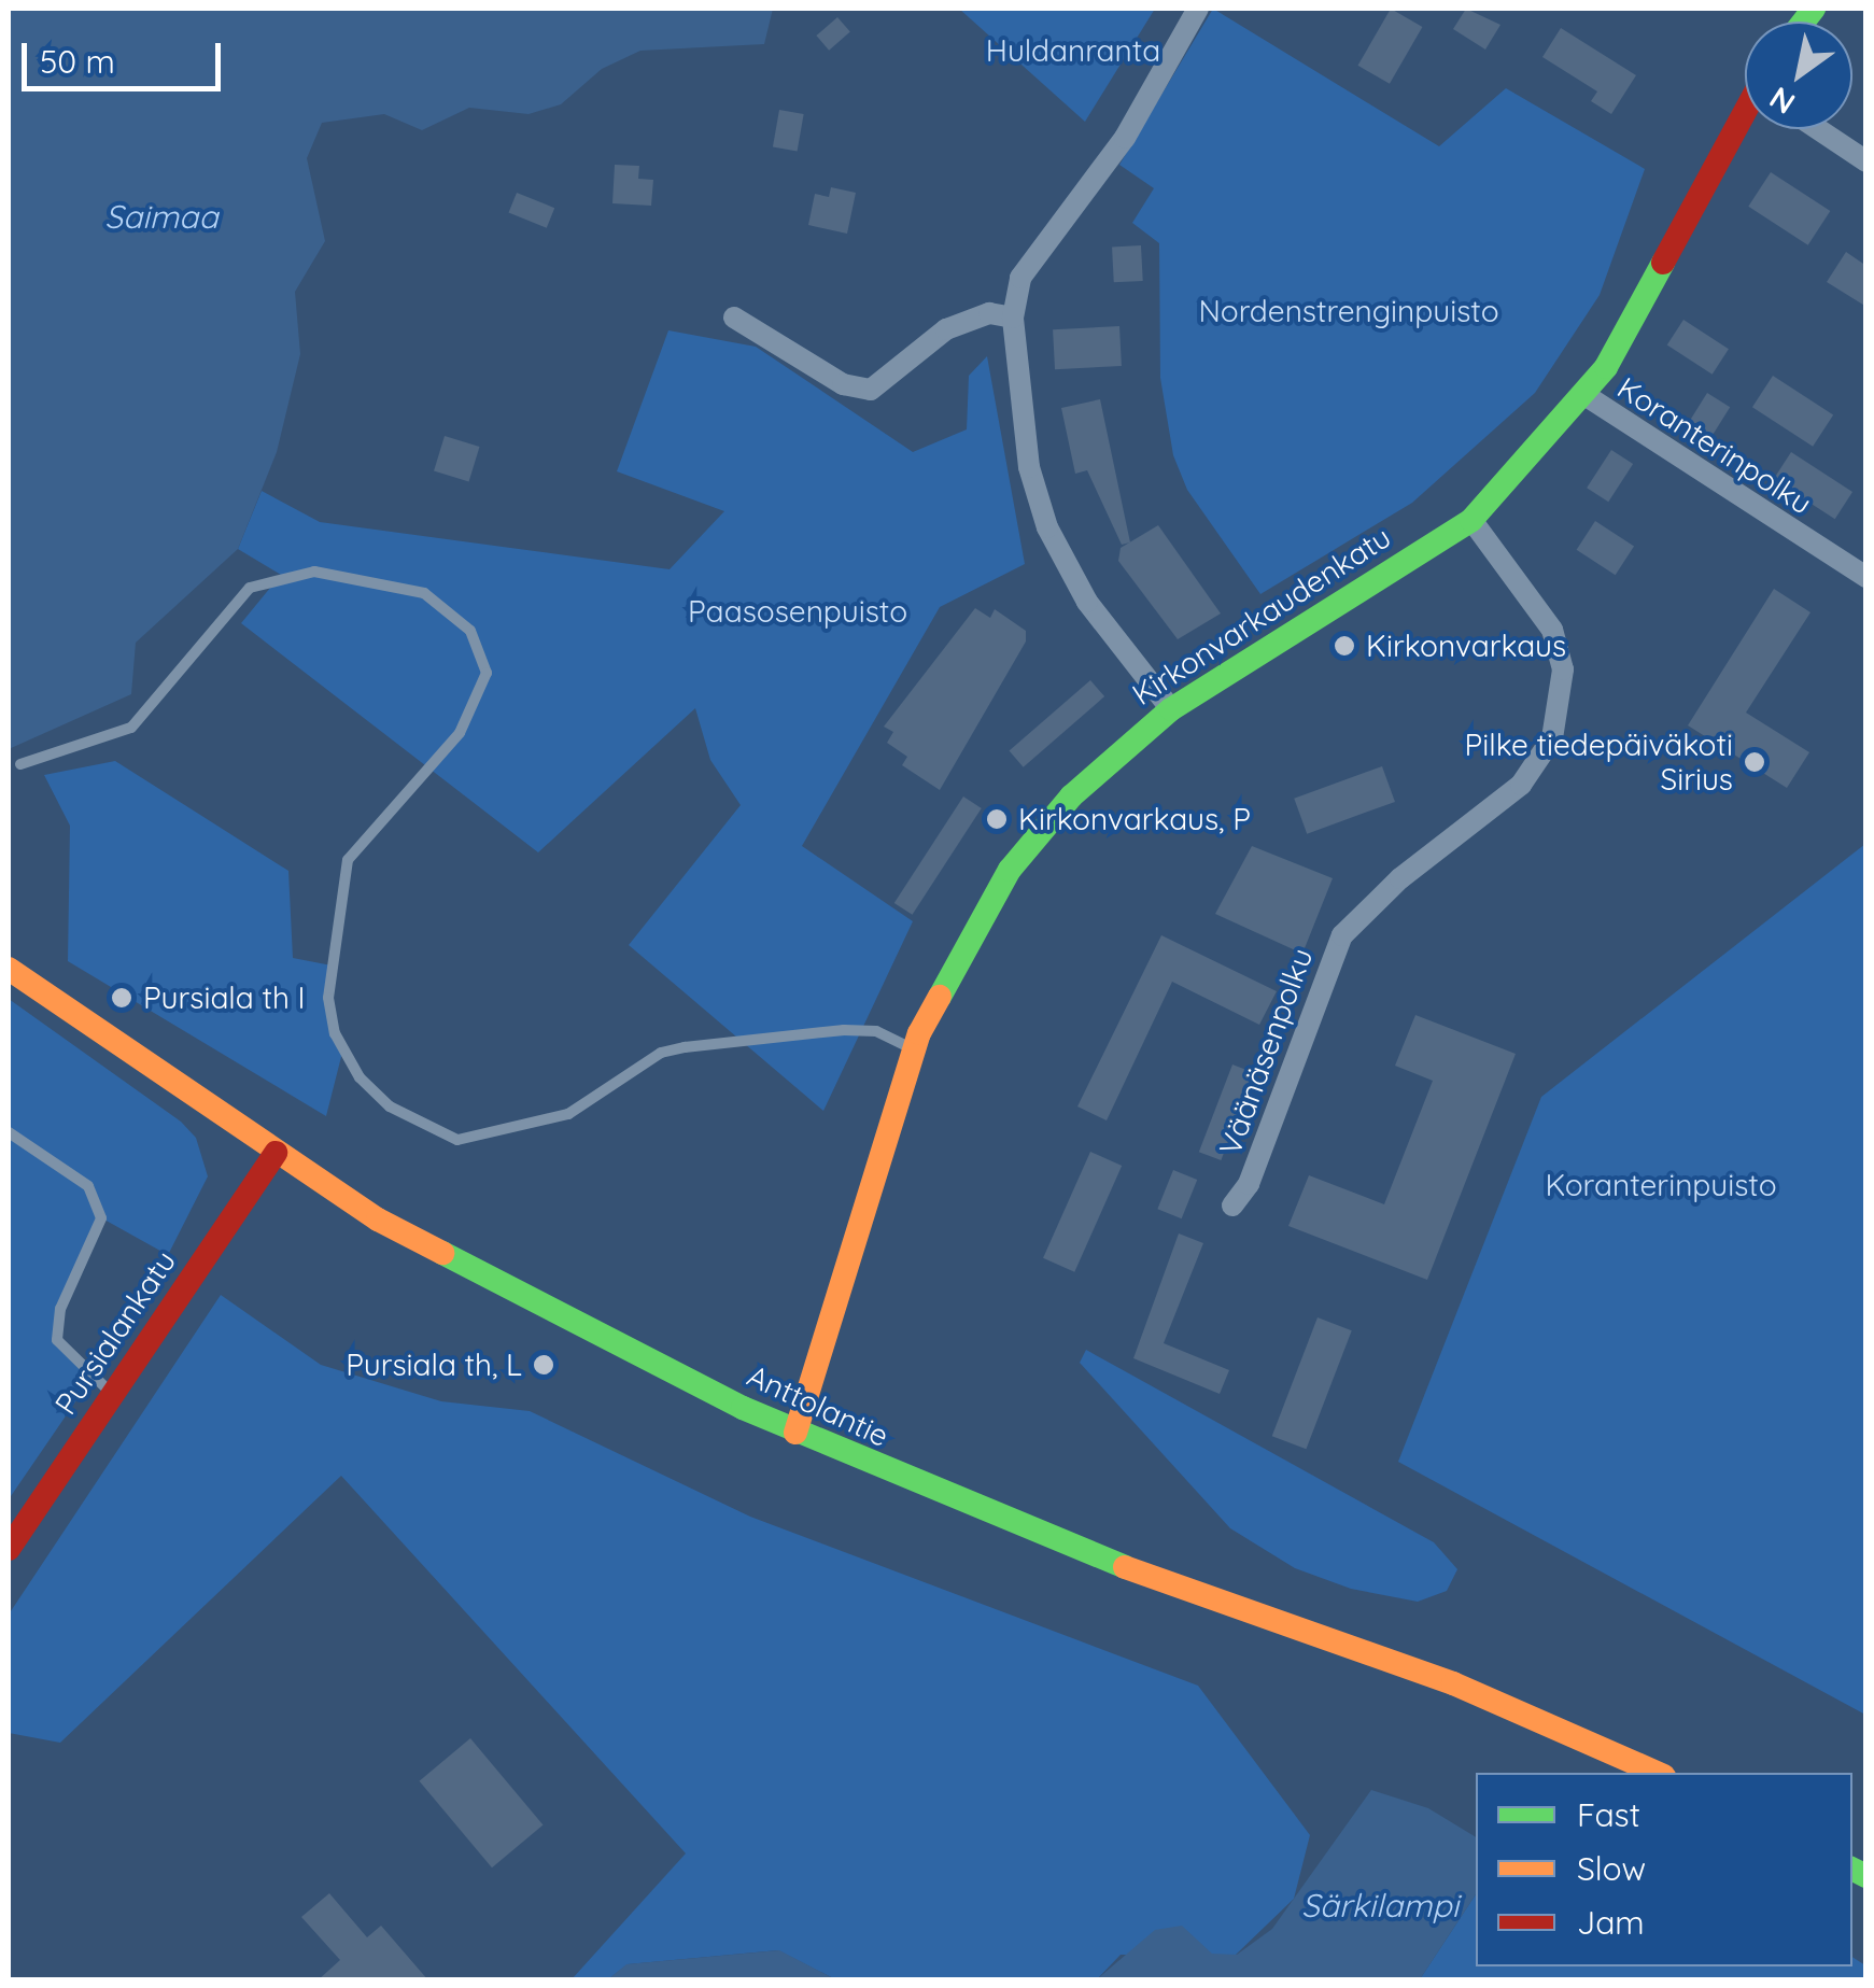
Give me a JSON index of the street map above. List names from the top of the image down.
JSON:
{
  "streets": {
    "street": [
      "Koranterinpolku",
      "Kirkonvarkaudenkatu",
      "Väänäsenpolku",
      "Pursialankatu",
      "Anttolantie"
    ]
  },
  "crossings": [
    ["Koranterinpolku", "Kirkonvarkaudenkatu"],
    ["Kirkonvarkaudenkatu", "Väänäsenpolku"],
    ["Kirkonvarkaudenkatu", "Anttolantie"],
    ["Pursialankatu", "Anttolantie"]
  ],
  "water": ["Saimaa", "Särkilampi"],
  "parks": [
    "Huldanranta",
    "Nordenstrenginpuisto",
    "Paasosenpuisto",
    "Koranterinpuisto"
  ],
  "places": [
    "Kirkonvarkaus",
    "Pilke tiedepäiväkoti Sirius",
    "Kirkonvarkaus, P",
    "Pursiala th I",
    "Pursiala th, L"
  ],
  "legend": ["Fast", "Slow", "Jam"],
  "scale_bar": "50 m",
  "north": "bottom left"
}
